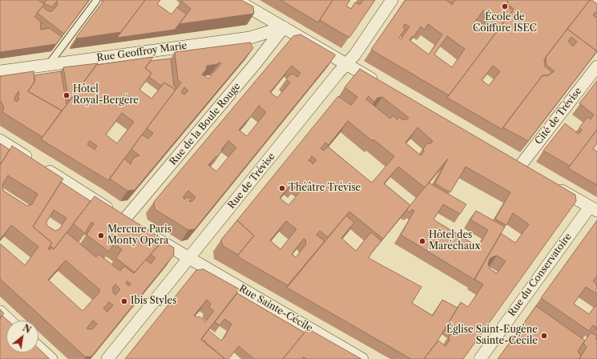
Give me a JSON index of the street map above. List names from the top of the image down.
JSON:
{
  "streets": {
    "street": [
      "Rue Geoffroy Marie",
      "Cité de Trévise",
      "Rue de la Boule Rouge",
      "Rue de Trévise",
      "Rue du Conservatoire",
      "Rue Sainte-Cécile"
    ]
  },
  "crossings": [
    ["Rue Geoffroy Marie", "Rue de la Boule Rouge"],
    ["Rue de Trévise", "Rue Sainte-Cécile"]
  ],
  "places": [
    "École de Coiffure ISEC",
    "Hôtel Royal-Bergère",
    "Théâtre Trévise",
    "Mercure Paris Monty Opéra",
    "Hôtel des Maréchaux",
    "Ibis Styles",
    "Église Saint-Eugène Sainte-Cécile"
  ],
  "north": "top right"
}
